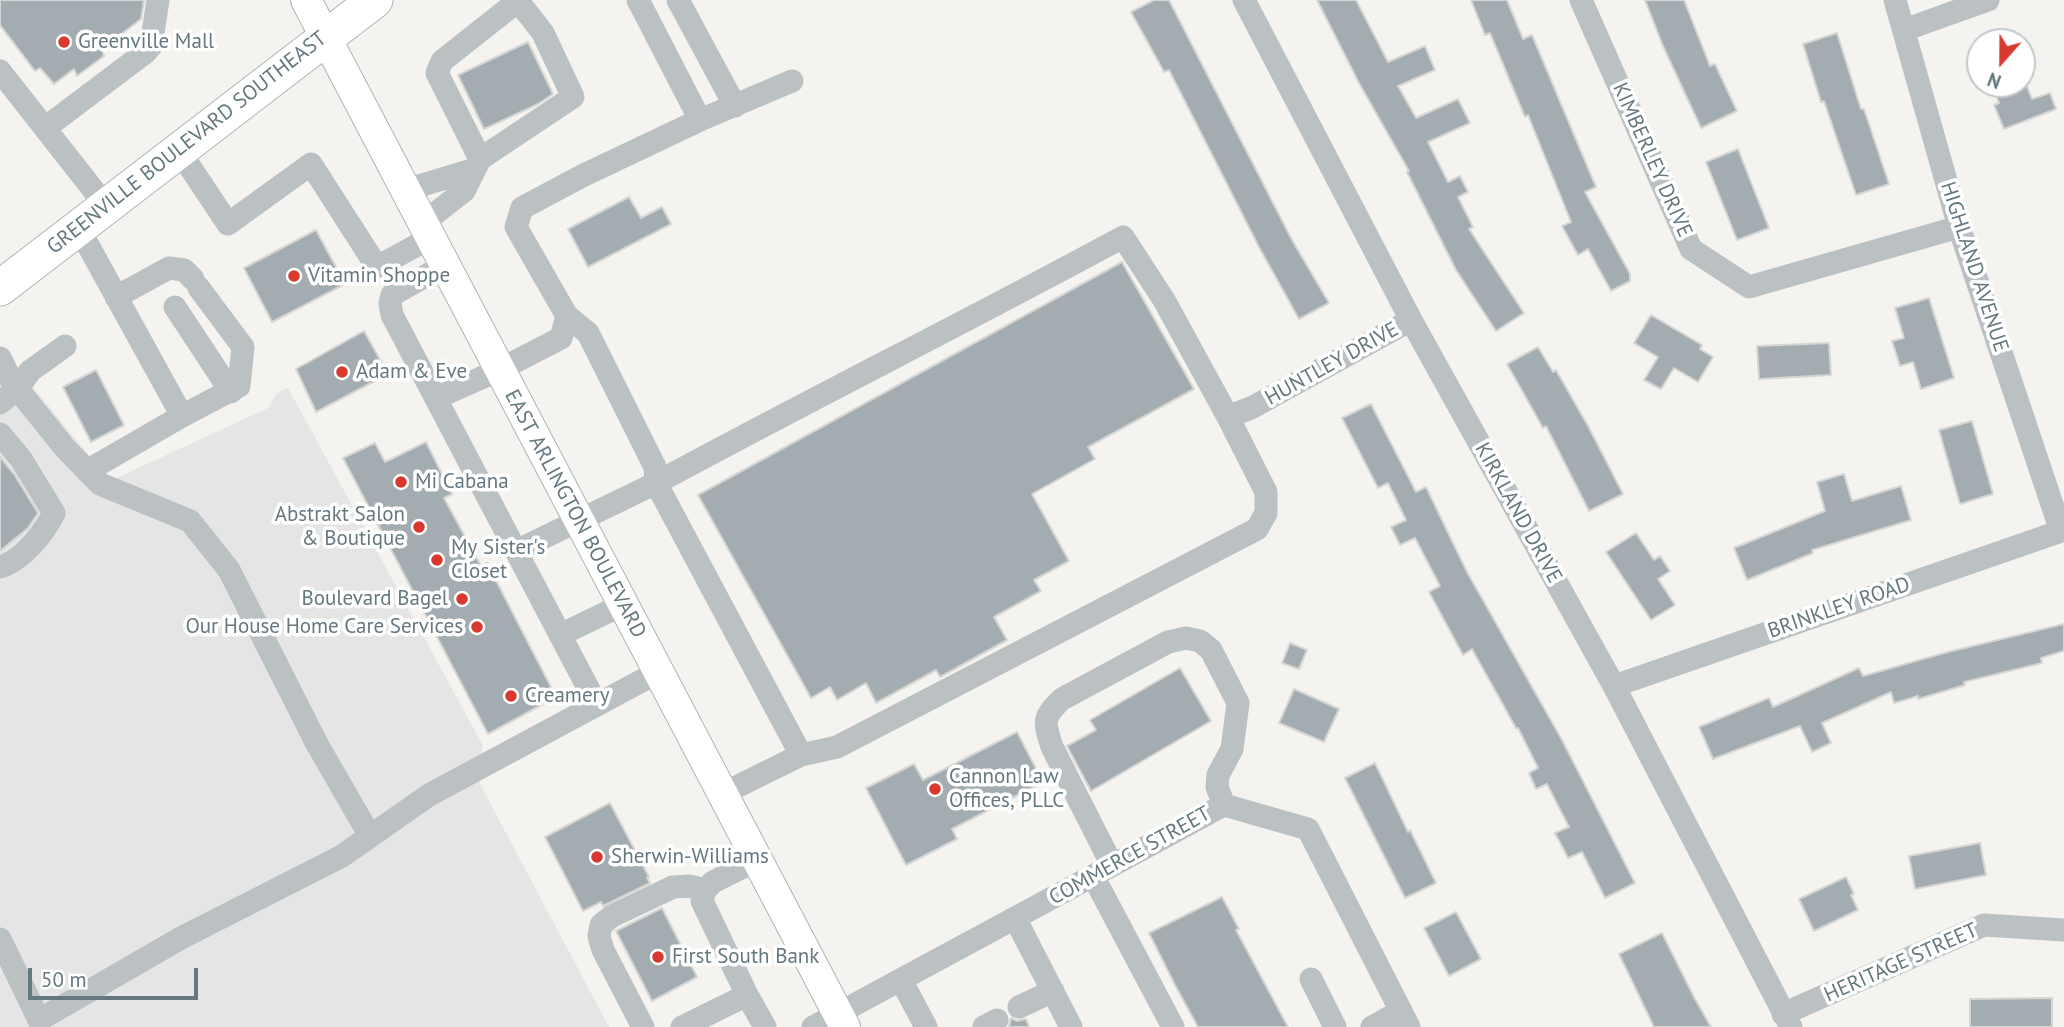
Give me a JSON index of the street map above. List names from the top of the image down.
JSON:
{
  "streets": {
    "highway": ["GREENVILLE BOULEVARD SOUTHEAST"],
    "main road": ["EAST ARLINGTON BOULEVARD"],
    "street": [
      "KIMBERLEY DRIVE",
      "HIGHLAND AVENUE",
      "HUNTLEY DRIVE",
      "KIRKLAND DRIVE",
      "BRINKLEY ROAD",
      "COMMERCE STREET",
      "HERITAGE STREET"
    ]
  },
  "crossings": [
    ["GREENVILLE BOULEVARD SOUTHEAST", "EAST ARLINGTON BOULEVARD"],
    ["KIMBERLEY DRIVE", "HIGHLAND AVENUE"],
    ["HIGHLAND AVENUE", "BRINKLEY ROAD"],
    ["HUNTLEY DRIVE", "KIRKLAND DRIVE"],
    ["KIRKLAND DRIVE", "BRINKLEY ROAD"],
    ["KIRKLAND DRIVE", "HERITAGE STREET"],
    ["EAST ARLINGTON BOULEVARD", "COMMERCE STREET"]
  ],
  "places": [
    "Greenville Mall",
    "Vitamin Shoppe",
    "Adam & Eve",
    "Mi Cabana",
    "Abstrakt Salon & Boutique",
    "My Sister's Closet",
    "Boulevard Bagel",
    "Our House Home Care Services",
    "Creamery",
    "Cannon Law Offices, PLLC",
    "Sherwin-Williams",
    "First South Bank"
  ],
  "scale_bar": "50 m",
  "north": "bottom"
}
